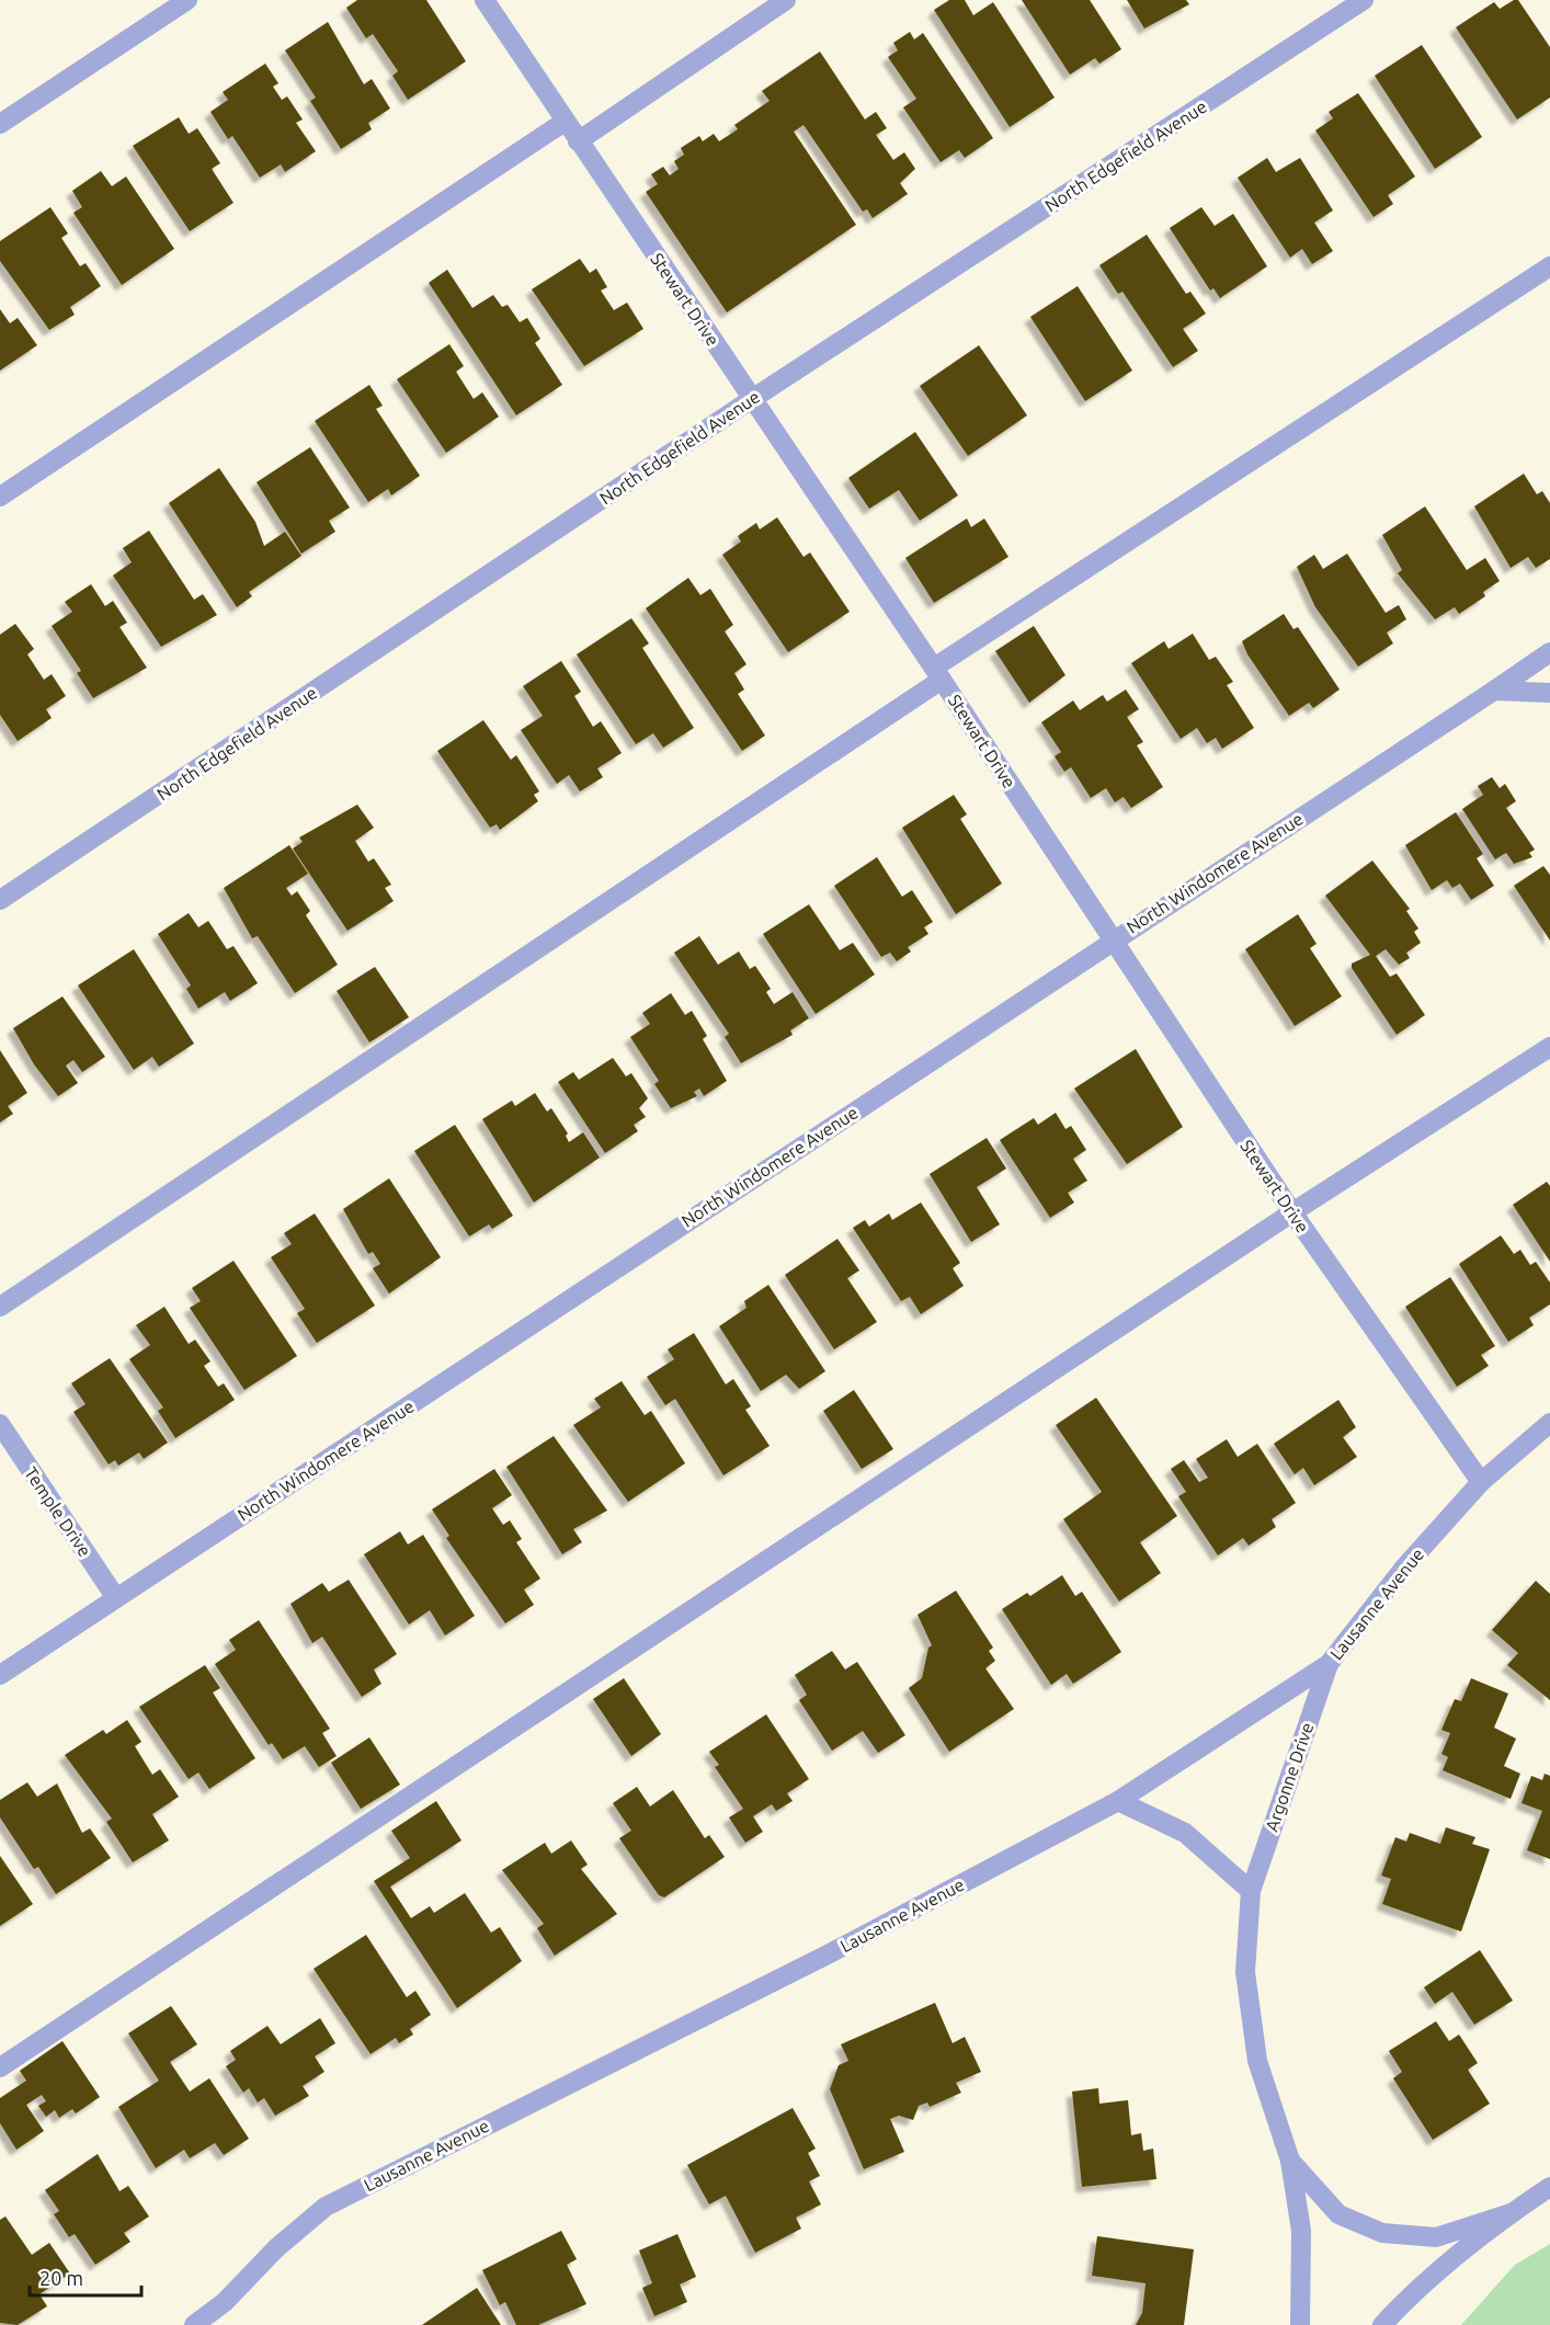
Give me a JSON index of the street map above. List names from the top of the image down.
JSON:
{
  "streets": {
    "street": [
      "North Edgefield Avenue",
      "Stewart Drive",
      "North Windomere Avenue",
      "Temple Drive",
      "Lausanne Avenue",
      "Argonne Drive"
    ]
  },
  "crossings": [
    ["North Edgefield Avenue", "Stewart Drive"],
    ["Stewart Drive", "North Windomere Avenue"],
    ["Stewart Drive", "Lausanne Avenue"],
    ["North Windomere Avenue", "Temple Drive"],
    ["Lausanne Avenue", "Argonne Drive"]
  ],
  "scale_bar": "20 m"
}
